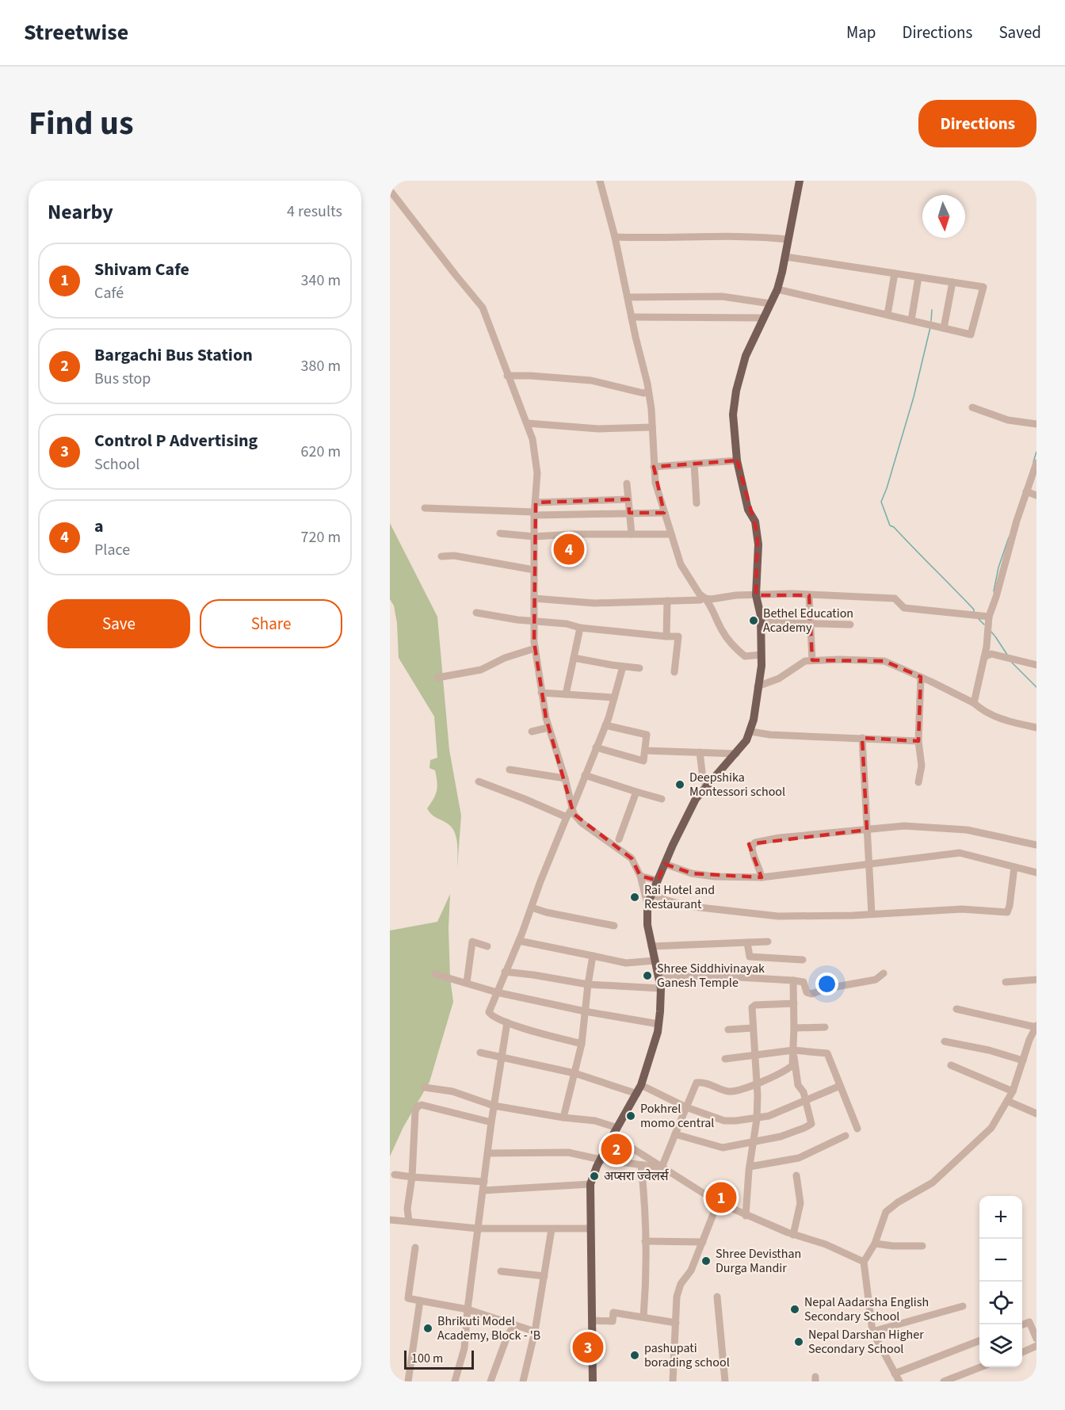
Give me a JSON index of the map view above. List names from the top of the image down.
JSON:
{
  "places": [
    "Bethel Education Academy",
    "Deepshika Montessori school",
    "Rai Hotel and Restaurant",
    "Shree Siddhivinayak Ganesh Temple",
    "Pokhrel momo central",
    "अप्सरा ज्वेलर्स",
    "Shree Devisthan Durga Mandir",
    "Nepal Aadarsha English Secondary School",
    "Bhrikuti Model Academy, Block - 'B",
    "Nepal Darshan Higher Secondary School",
    "pashupati borading school"
  ],
  "scale_bar": "100 m",
  "north": "bottom",
  "page": {
    "header": "Streetwise",
    "nav": ["Map", "Directions", "Saved"],
    "title": "Find us",
    "buttons": [
      "Directions",
      ["Save", "Share"]
    ],
    "heading": ["Nearby", "4 results"],
    "list": [
      {
        "mark": "1",
        "name": "Shivam Cafe",
        "note": "Café",
        "value": "340 m"
      },
      {
        "mark": "2",
        "name": "Bargachi Bus Station",
        "note": "Bus stop",
        "value": "380 m"
      },
      {
        "mark": "3",
        "name": "Control P Advertising",
        "note": "School",
        "value": "620 m"
      },
      {
        "mark": "4",
        "name": "a",
        "note": "Place",
        "value": "720 m"
      }
    ],
    "pins": [
      "4",
      "2",
      "1",
      "3"
    ],
    "map_buttons": ["+", "−"],
    "scale": "100 m"
  }
}
